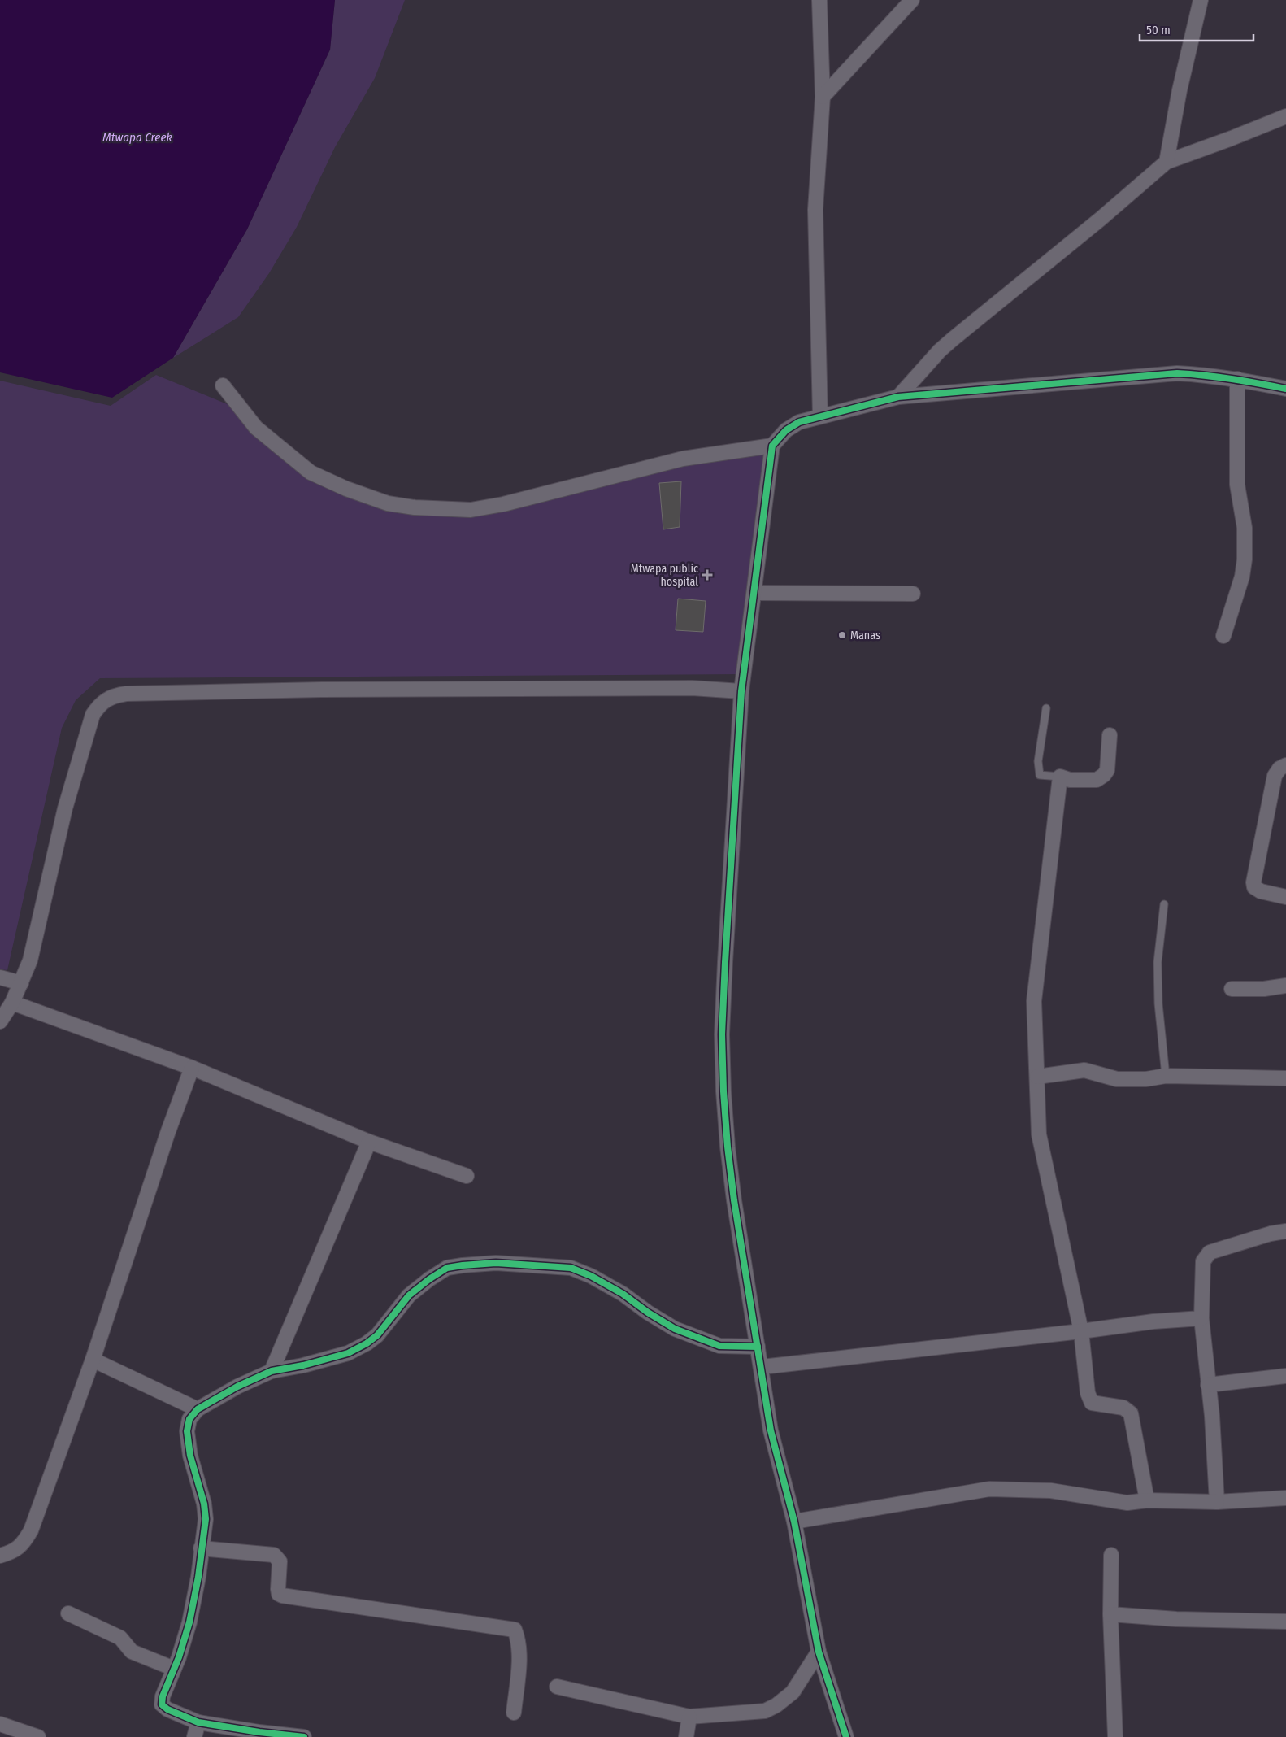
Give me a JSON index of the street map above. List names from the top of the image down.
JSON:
{
  "water": ["Mtwapa Creek"],
  "places": {
    "health": ["Mtwapa public hospital"],
    "other": ["Manas"]
  },
  "scale_bar": "50 m"
}
